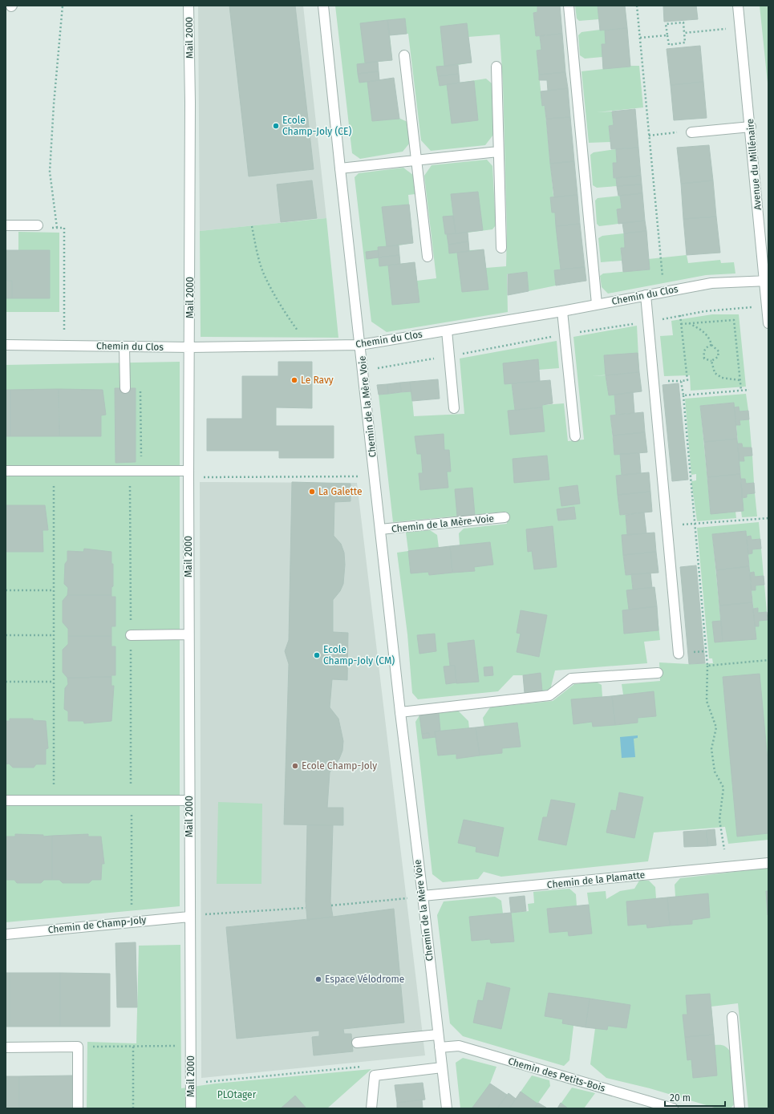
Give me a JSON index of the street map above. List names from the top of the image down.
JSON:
{
  "streets": {
    "street": [
      "Mail 2000",
      "Avenue du Millénaire",
      "Chemin du Clos",
      "Chemin de la Mère Voie",
      "Chemin de la Mère-Voie",
      "Chemin de la Plamatte",
      "Chemin de Champ-Joly",
      "Chemin des Petits-Bois"
    ]
  },
  "crossings": [
    ["Mail 2000", "Chemin du Clos"],
    ["Mail 2000", "Chemin de Champ-Joly"],
    ["Avenue du Millénaire", "Chemin du Clos"],
    ["Chemin du Clos", "Chemin de la Mère Voie"],
    ["Chemin de la Mère Voie", "Chemin de la Mère-Voie"],
    ["Chemin de la Mère Voie", "Chemin de la Plamatte"],
    ["Chemin de la Mère Voie", "Chemin des Petits-Bois"]
  ],
  "parks": ["PLOtager"],
  "places": [
    "Ecole Champ-Joly (CE)",
    "Le Ravy",
    "La Galette",
    "Ecole Champ-Joly (CM)",
    "Ecole Champ-Joly",
    "Espace Vélodrome"
  ],
  "scale_bar": "20 m"
}
